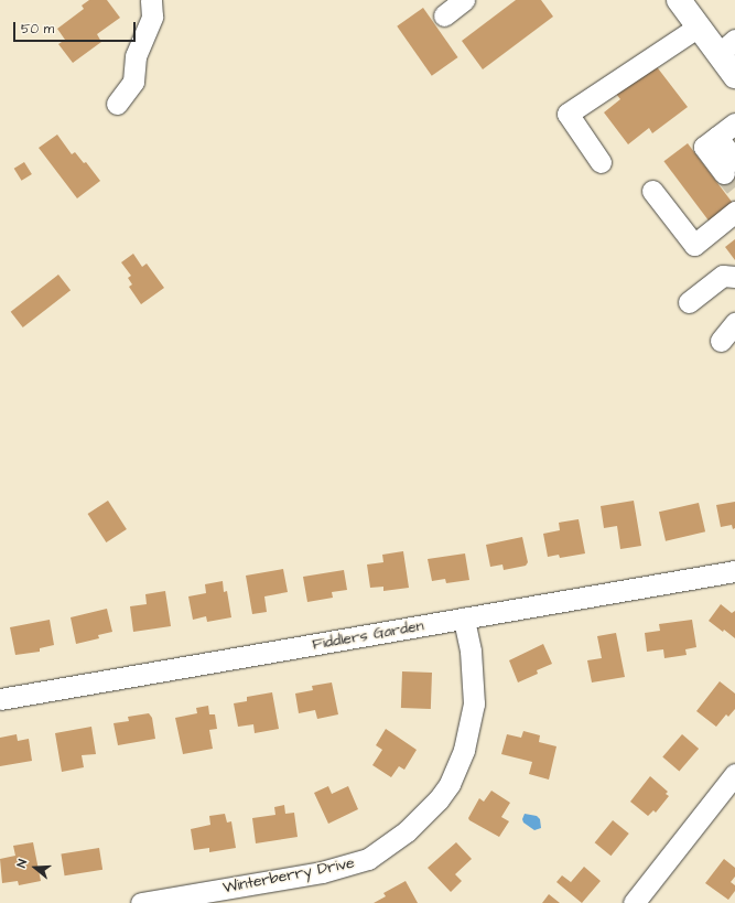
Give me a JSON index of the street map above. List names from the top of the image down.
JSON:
{
  "streets": {
    "street": ["Fiddlers Garden", "Winterberry Drive"]
  },
  "crossings": [
    ["Fiddlers Garden", "Winterberry Drive"]
  ],
  "scale_bar": "50 m",
  "north": "left"
}
